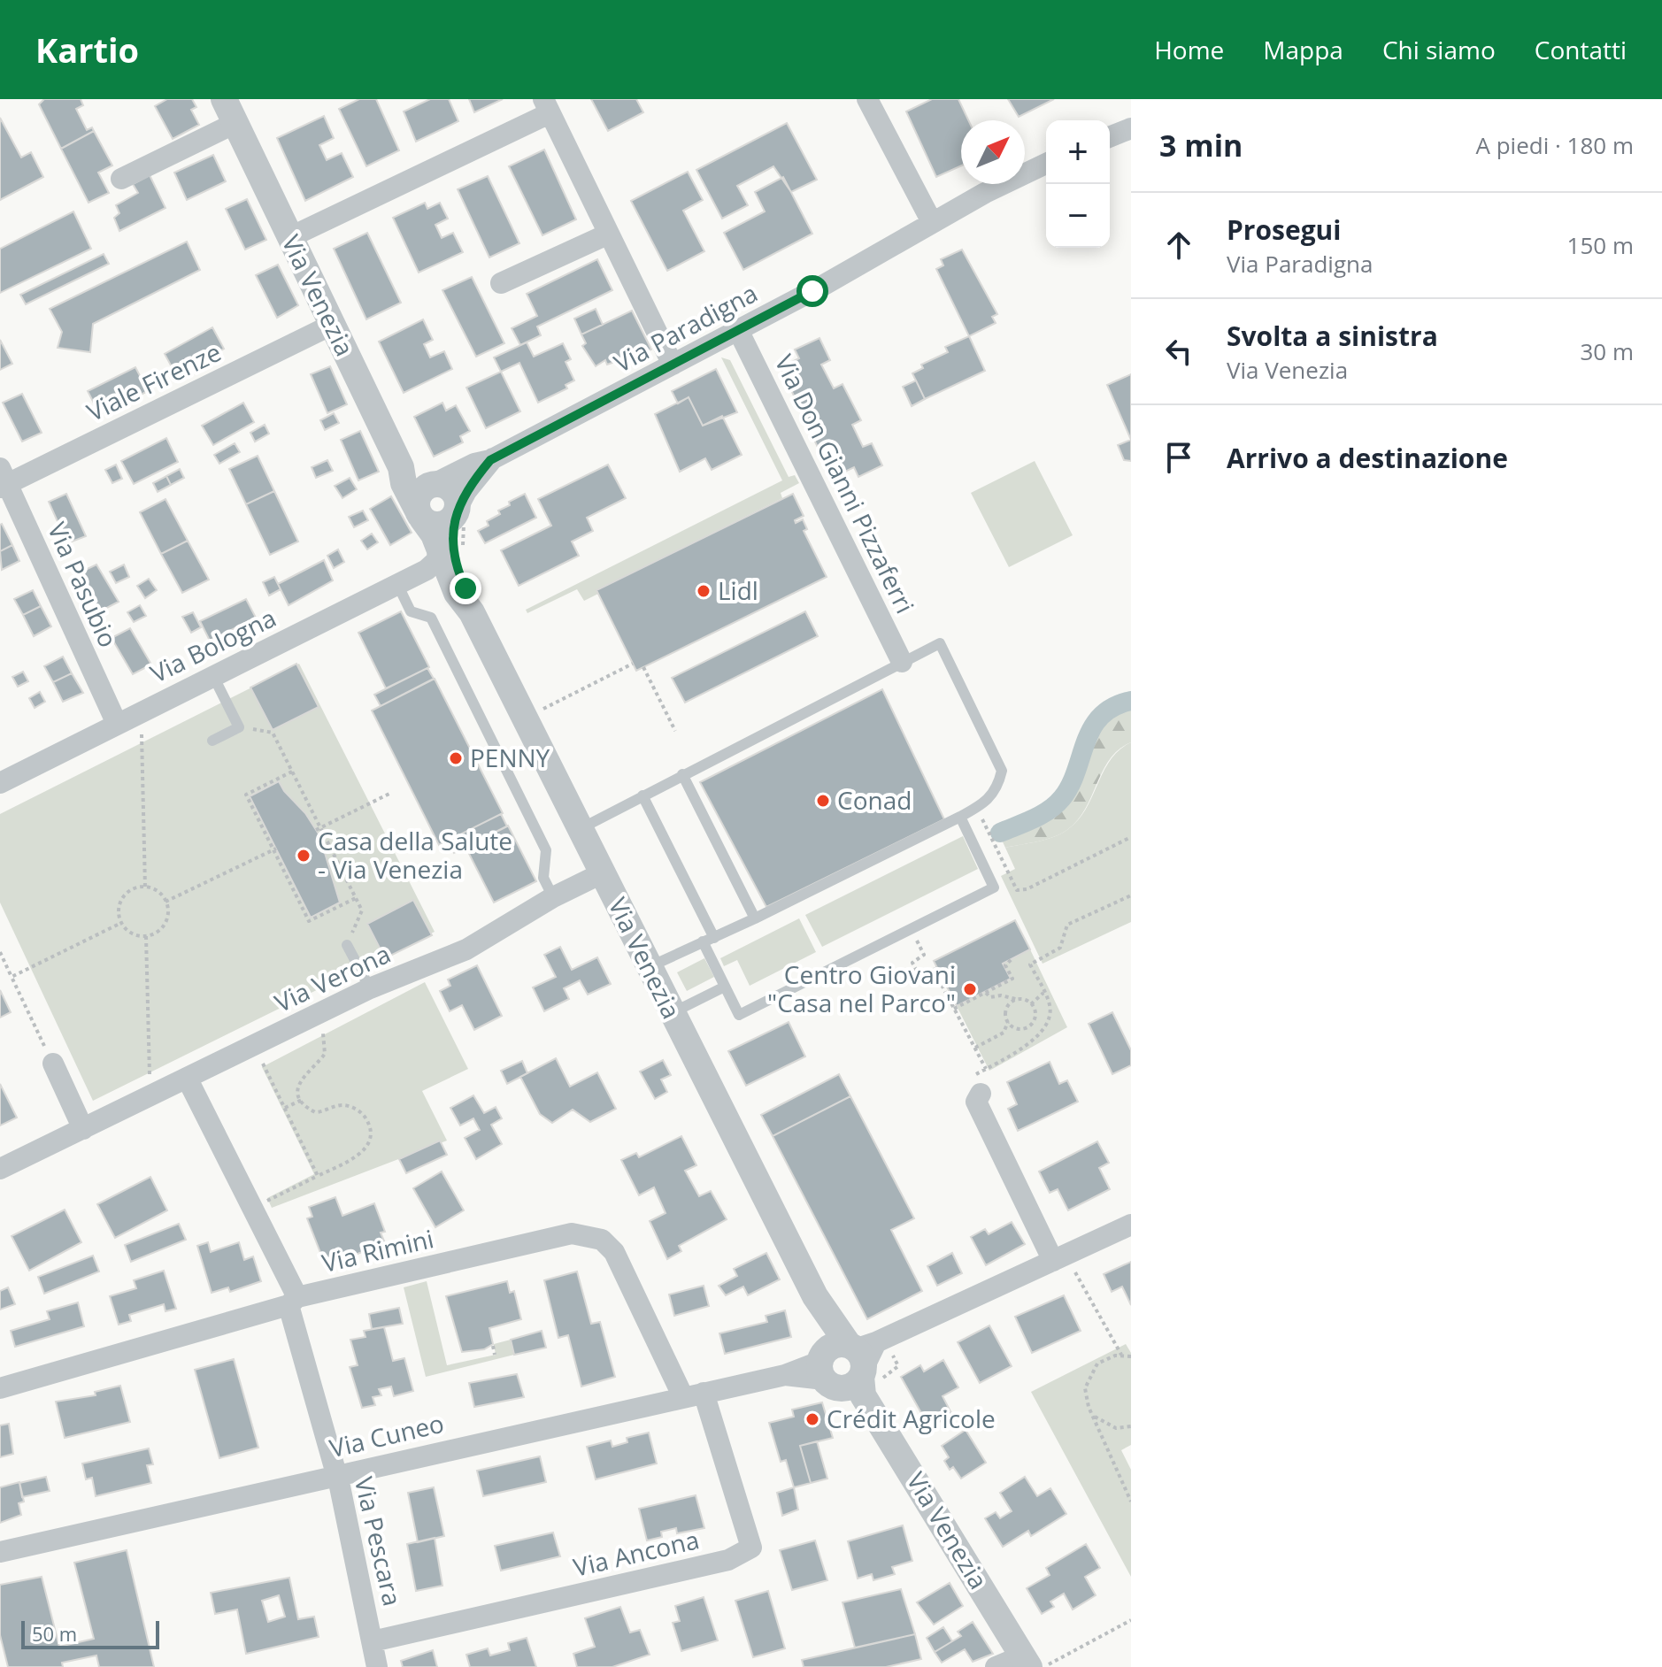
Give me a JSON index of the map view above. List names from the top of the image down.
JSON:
{
  "streets": {
    "street": [
      "Via Venezia",
      "Via Paradigna",
      "Viale Firenze",
      "Via Don Gianni Pizzaferri",
      "Via Pasubio",
      "Via Bologna",
      "Via Verona",
      "Via Rimini",
      "Via Cuneo",
      "Via Pescara",
      "Via Ancona"
    ]
  },
  "crossings": [
    ["Via Venezia", "Via Paradigna"],
    ["Via Venezia", "Viale Firenze"],
    ["Via Venezia", "Via Bologna"],
    ["Via Venezia", "Via Verona"],
    ["Via Venezia", "Via Cuneo"],
    ["Via Paradigna", "Via Don Gianni Pizzaferri"],
    ["Viale Firenze", "Via Pasubio"],
    ["Via Pasubio", "Via Bologna"],
    ["Via Verona", "Via Pescara"],
    ["Via Rimini", "Via Cuneo"],
    ["Via Rimini", "Via Pescara"],
    ["Via Rimini", "Via Ancona"],
    ["Via Cuneo", "Via Pescara"],
    ["Via Cuneo", "Via Ancona"],
    ["Via Pescara", "Via Ancona"]
  ],
  "places": [
    "Lidl",
    "PENNY",
    "Conad",
    "Casa della Salute - Via Venezia",
    "Centro Giovani \"Casa nel Parco\"",
    "Crédit Agricole"
  ],
  "scale_bar": "50 m",
  "north": "top right",
  "page": {
    "header": "Kartio",
    "nav": [
      "Home",
      "Mappa",
      "Chi siamo",
      "Contatti"
    ],
    "heading": ["3 min", "A piedi · 180 m"],
    "map_buttons": ["+", "−"],
    "list": [
      ["Prosegui", "Via Paradigna", "150 m"],
      ["Svolta a sinistra", "Via Venezia", "30 m"],
      "Arrivo a destinazione"
    ],
    "scale": "50 m"
  }
}
